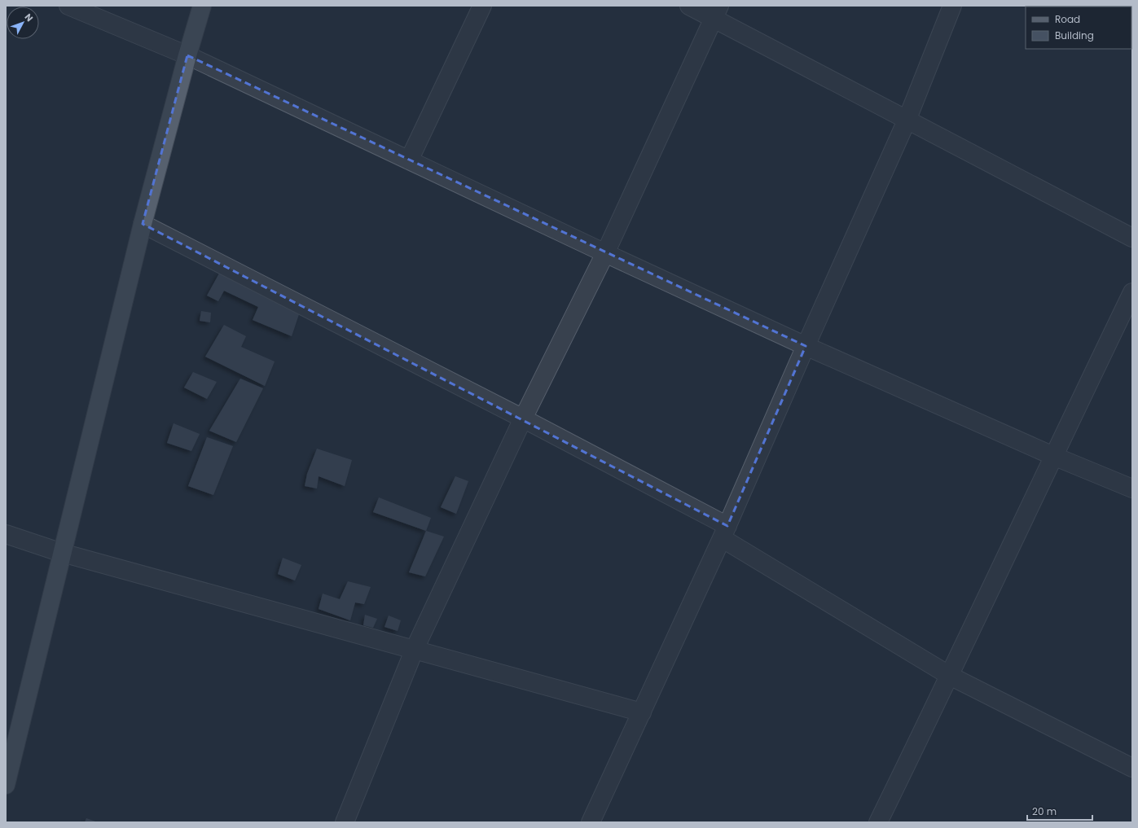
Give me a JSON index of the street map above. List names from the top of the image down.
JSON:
{
  "legend": ["Road", "Building"],
  "scale_bar": "20 m",
  "north": "top right"
}
